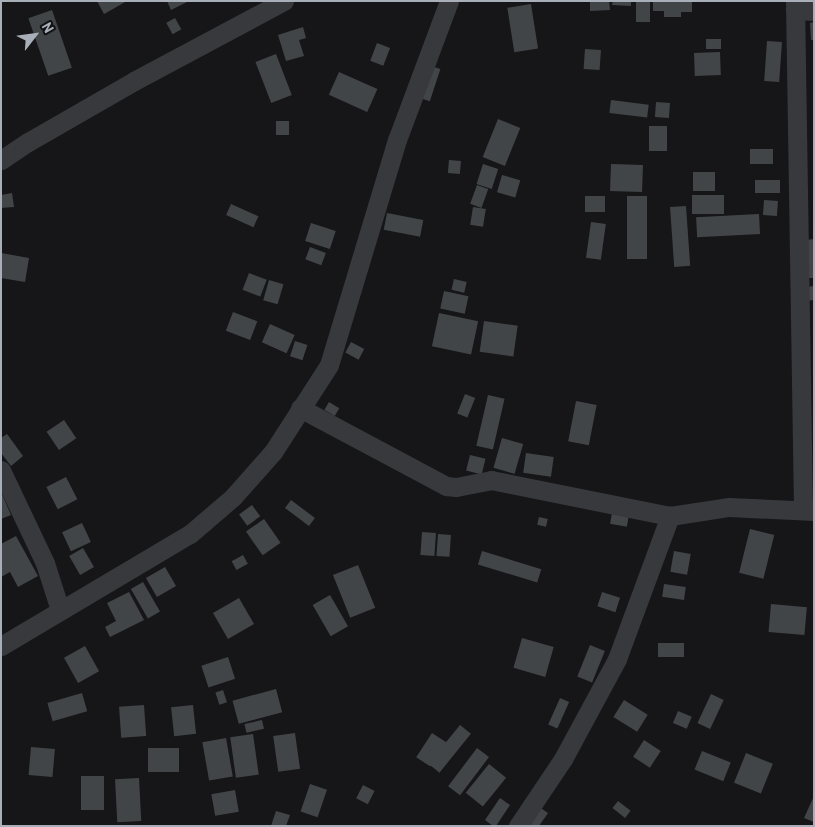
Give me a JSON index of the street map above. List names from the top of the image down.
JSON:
{
  "north": "top right"
}
